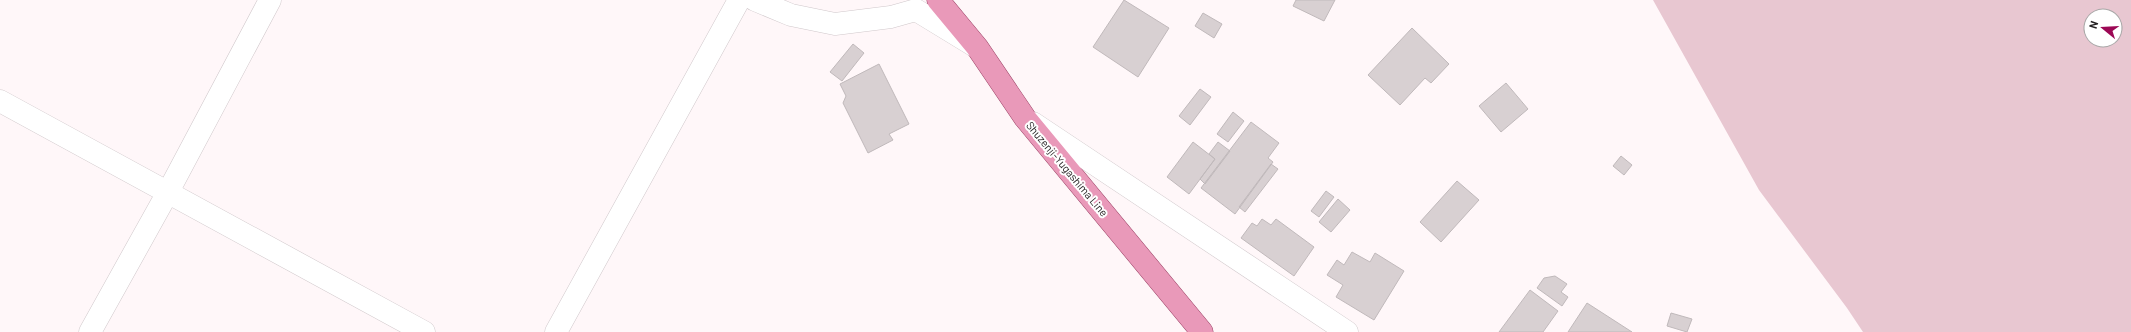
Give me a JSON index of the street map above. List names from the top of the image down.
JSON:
{
  "streets": {
    "main road": ["Shuzenji-Yugashima Line"]
  },
  "north": "left"
}
